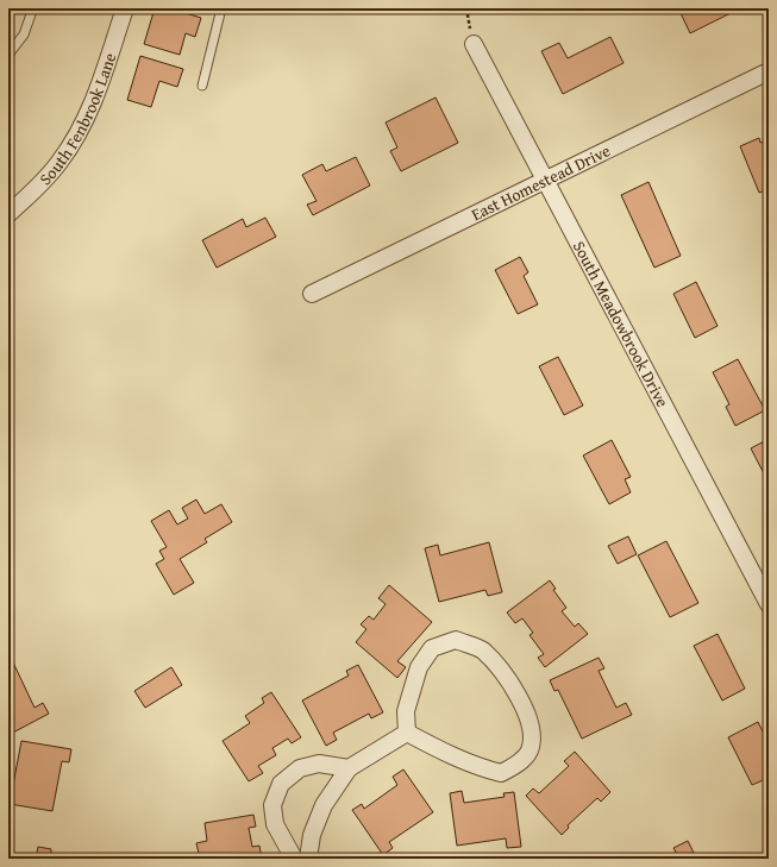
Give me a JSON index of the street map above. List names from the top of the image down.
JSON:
{
  "streets": {
    "street": ["South Fenbrook Lane", "East Homestead Drive", "South Meadowbrook Drive"]
  },
  "crossings": [
    ["East Homestead Drive", "South Meadowbrook Drive"]
  ]
}
